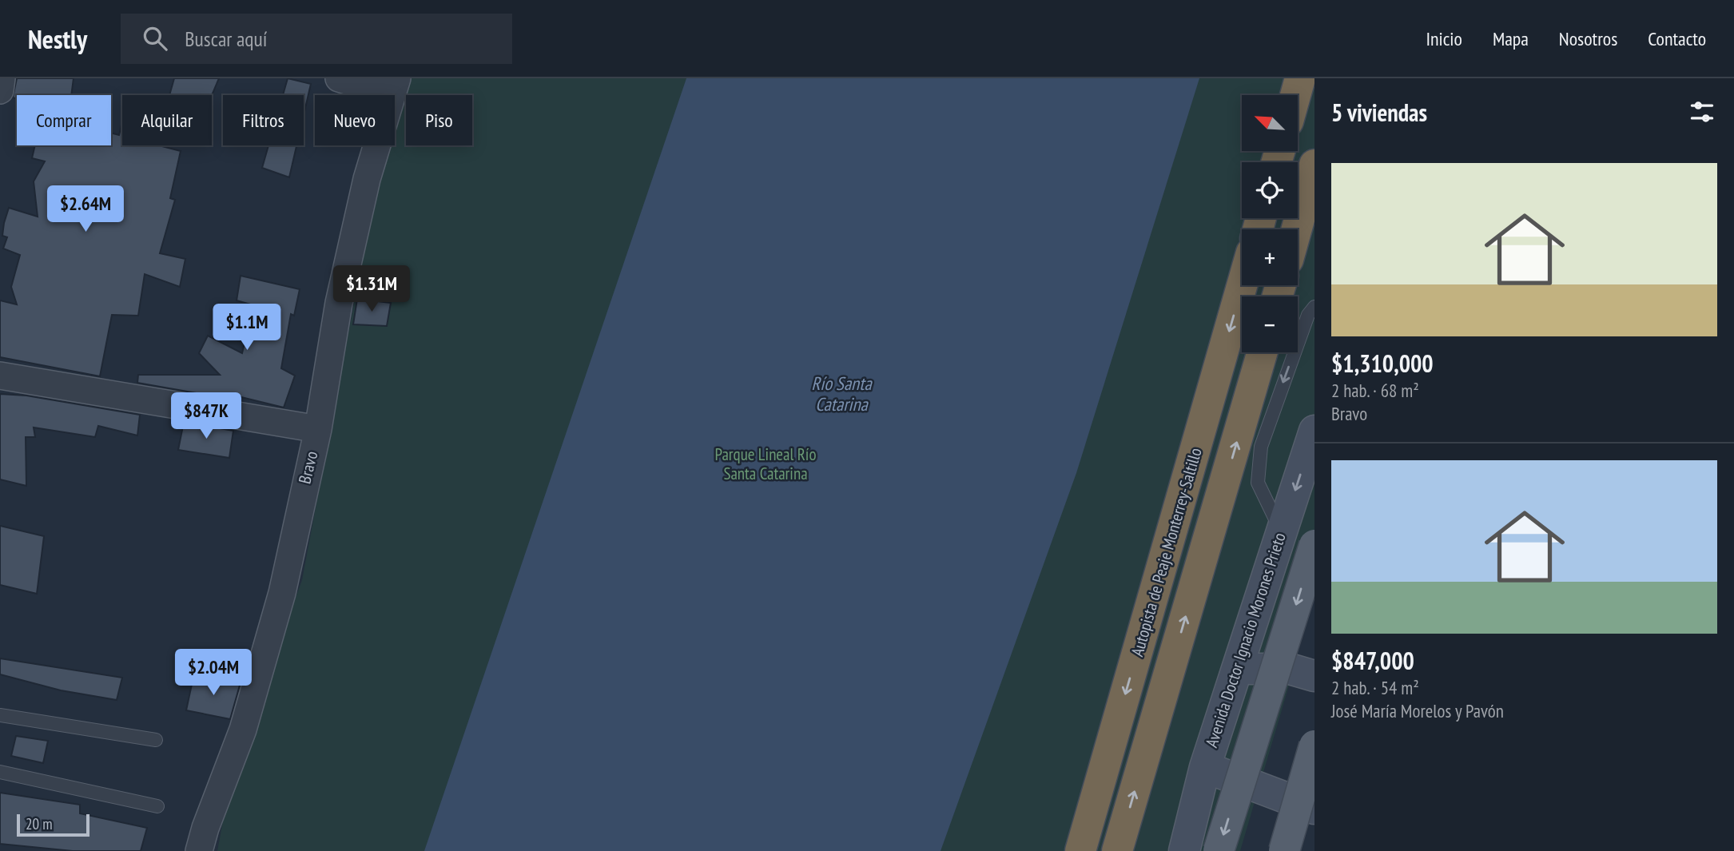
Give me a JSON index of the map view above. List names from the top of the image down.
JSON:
{
  "streets": {
    "highway": ["Autopista de Peaje Monterrey-Saltillo"],
    "main road": ["Avenida Doctor Ignacio Morones Prieto"],
    "street": ["Bravo"]
  },
  "water": ["Río Santa Catarina"],
  "parks": ["Parque Lineal Río Santa Catarina"],
  "scale_bar": "20 m",
  "north": "top left",
  "page": {
    "header": "Nestly",
    "search": "Buscar aquí",
    "nav": [
      "Inicio",
      "Mapa",
      "Nosotros",
      "Contacto"
    ],
    "heading": "5 viviendas",
    "map_buttons": ["+", "−"],
    "chip": [
      "Comprar",
      "Alquilar",
      "Filtros",
      "Nuevo",
      "Piso"
    ],
    "list": [
      {
        "name": "$1,310,000",
        "note": "2 hab. · 68 m² · Bravo"
      },
      {
        "name": "$847,000",
        "note": "2 hab. · 54 m² · José María Morelos y Pavón"
      }
    ],
    "price": [
      "$2.64M",
      "$1.31M",
      "$1.1M",
      "$847K",
      "$2.04M"
    ],
    "scale": "20 m"
  }
}
